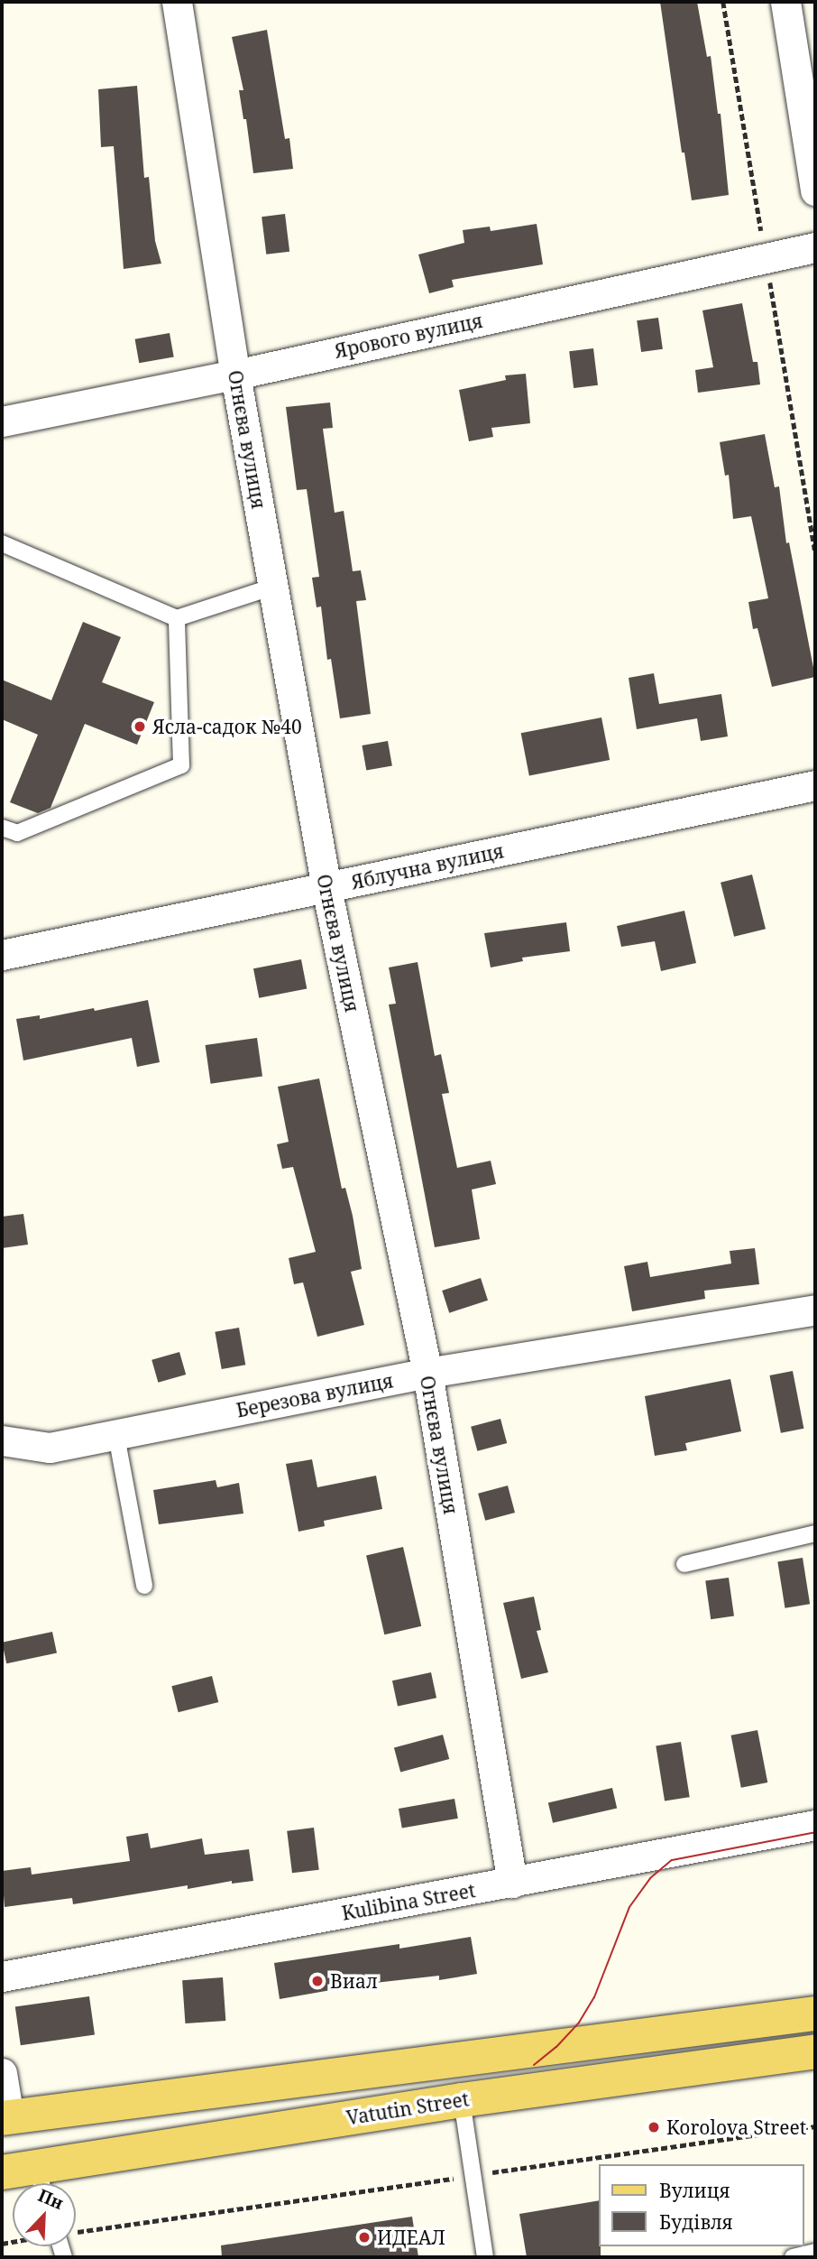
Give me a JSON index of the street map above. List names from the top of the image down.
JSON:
{
  "streets": {
    "main road": ["Vatutin Street"],
    "street": [
      "Ярового вулиця",
      "Огнєва вулиця",
      "Яблучна вулиця",
      "Березова вулиця",
      "Kulibina Street"
    ]
  },
  "crossings": [
    ["Ярового вулиця", "Огнєва вулиця"],
    ["Огнєва вулиця", "Яблучна вулиця"],
    ["Огнєва вулиця", "Березова вулиця"],
    ["Огнєва вулиця", "Kulibina Street"]
  ],
  "places": [
    "Ясла-садок №40",
    "Виал",
    "Korolova Street",
    "ИДЕАЛ"
  ],
  "legend": ["Вулиця", "Будівля"],
  "north": "top right"
}
